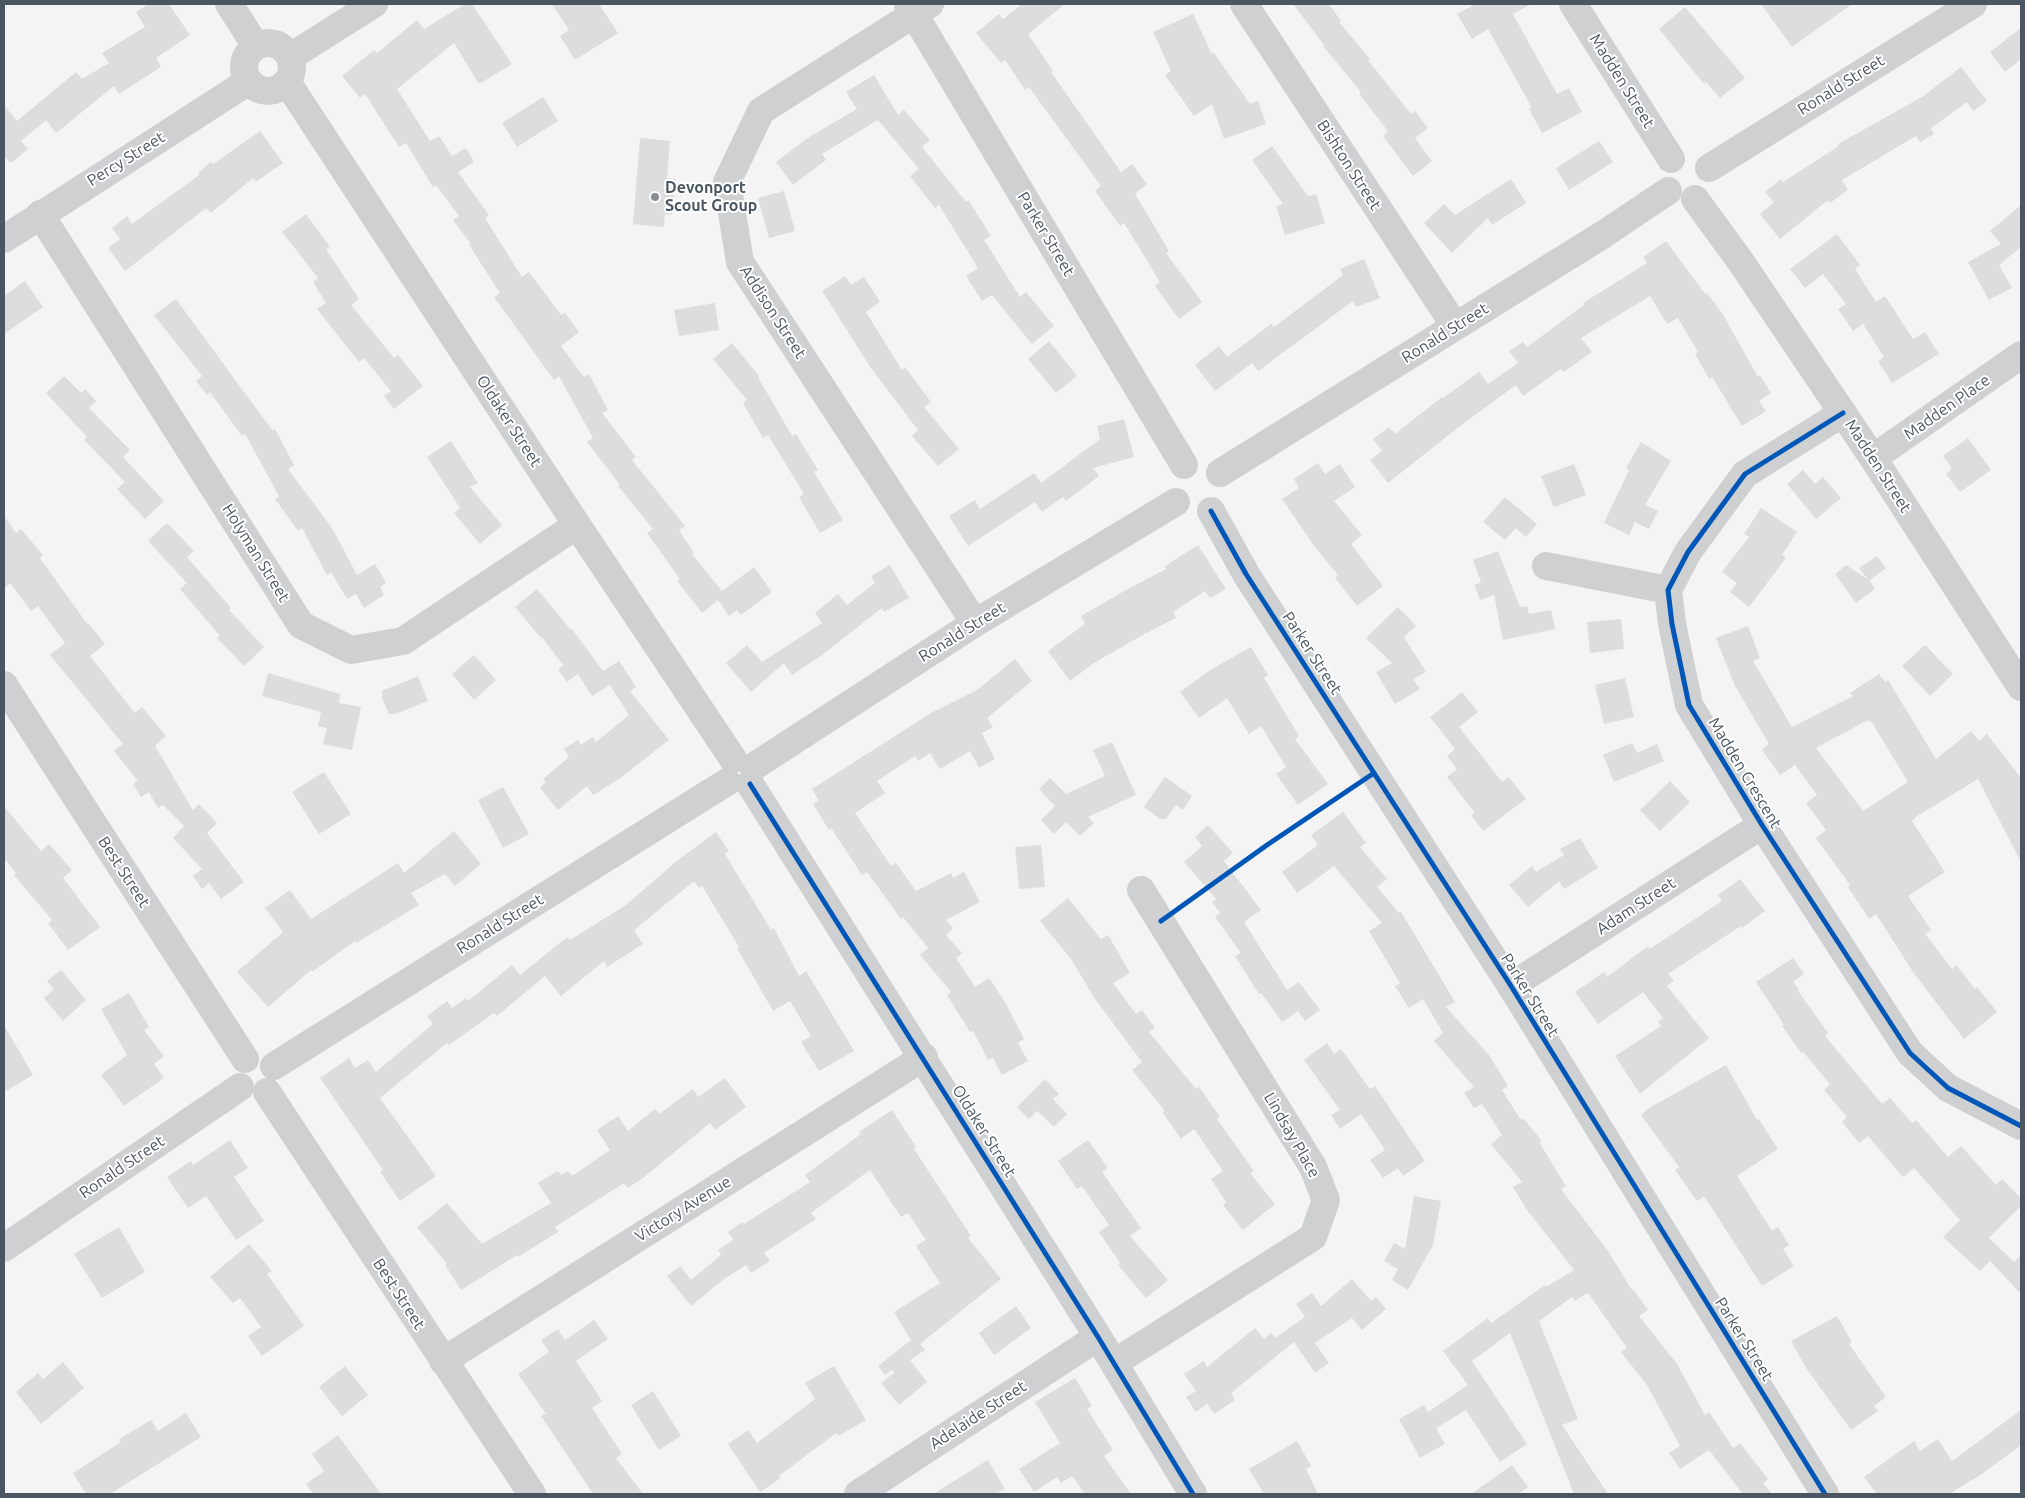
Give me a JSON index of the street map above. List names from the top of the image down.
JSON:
{
  "streets": {
    "street": [
      "Madden Street",
      "Ronald Street",
      "Percy Street",
      "Bishton Street",
      "Parker Street",
      "Addison Street",
      "Madden Place",
      "Oldaker Street",
      "Holyman Street",
      "Madden Crescent",
      "Best Street",
      "Adam Street",
      "Lindsay Place",
      "Victory Avenue",
      "Adelaide Street"
    ]
  },
  "crossings": [
    ["Madden Street", "Ronald Street"],
    ["Madden Street", "Madden Place"],
    ["Ronald Street", "Bishton Street"],
    ["Ronald Street", "Parker Street"],
    ["Ronald Street", "Addison Street"],
    ["Ronald Street", "Oldaker Street"],
    ["Ronald Street", "Best Street"],
    ["Percy Street", "Oldaker Street"],
    ["Percy Street", "Holyman Street"],
    ["Parker Street", "Addison Street"],
    ["Parker Street", "Adam Street"],
    ["Oldaker Street", "Holyman Street"],
    ["Oldaker Street", "Lindsay Place"],
    ["Oldaker Street", "Victory Avenue"],
    ["Oldaker Street", "Adelaide Street"],
    ["Madden Crescent", "Adam Street"],
    ["Best Street", "Victory Avenue"]
  ],
  "places": ["Devonport Scout Group"]
}
